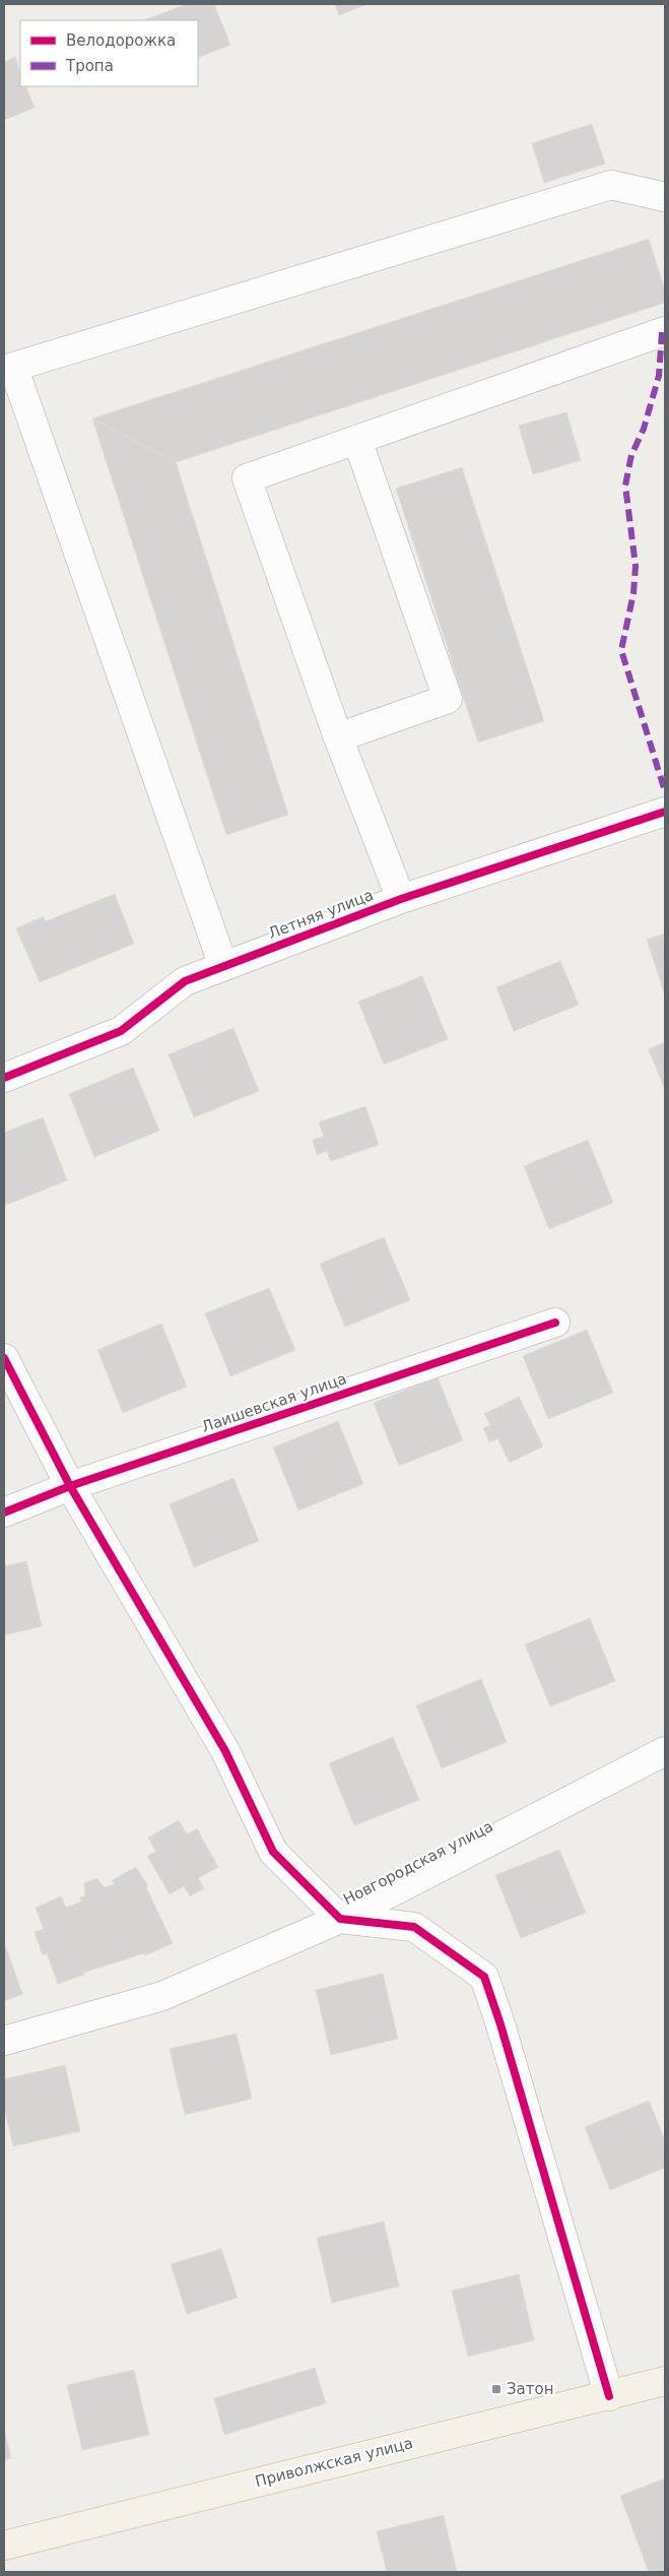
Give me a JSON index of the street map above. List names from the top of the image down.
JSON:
{
  "streets": {
    "main road": ["Приволжская улица"],
    "street": ["Летняя улица", "Лаишевская улица", "Новгородская улица"]
  },
  "places": {
    "transit": ["Затон"]
  },
  "legend": ["Велодорожка", "Тропа"]
}
